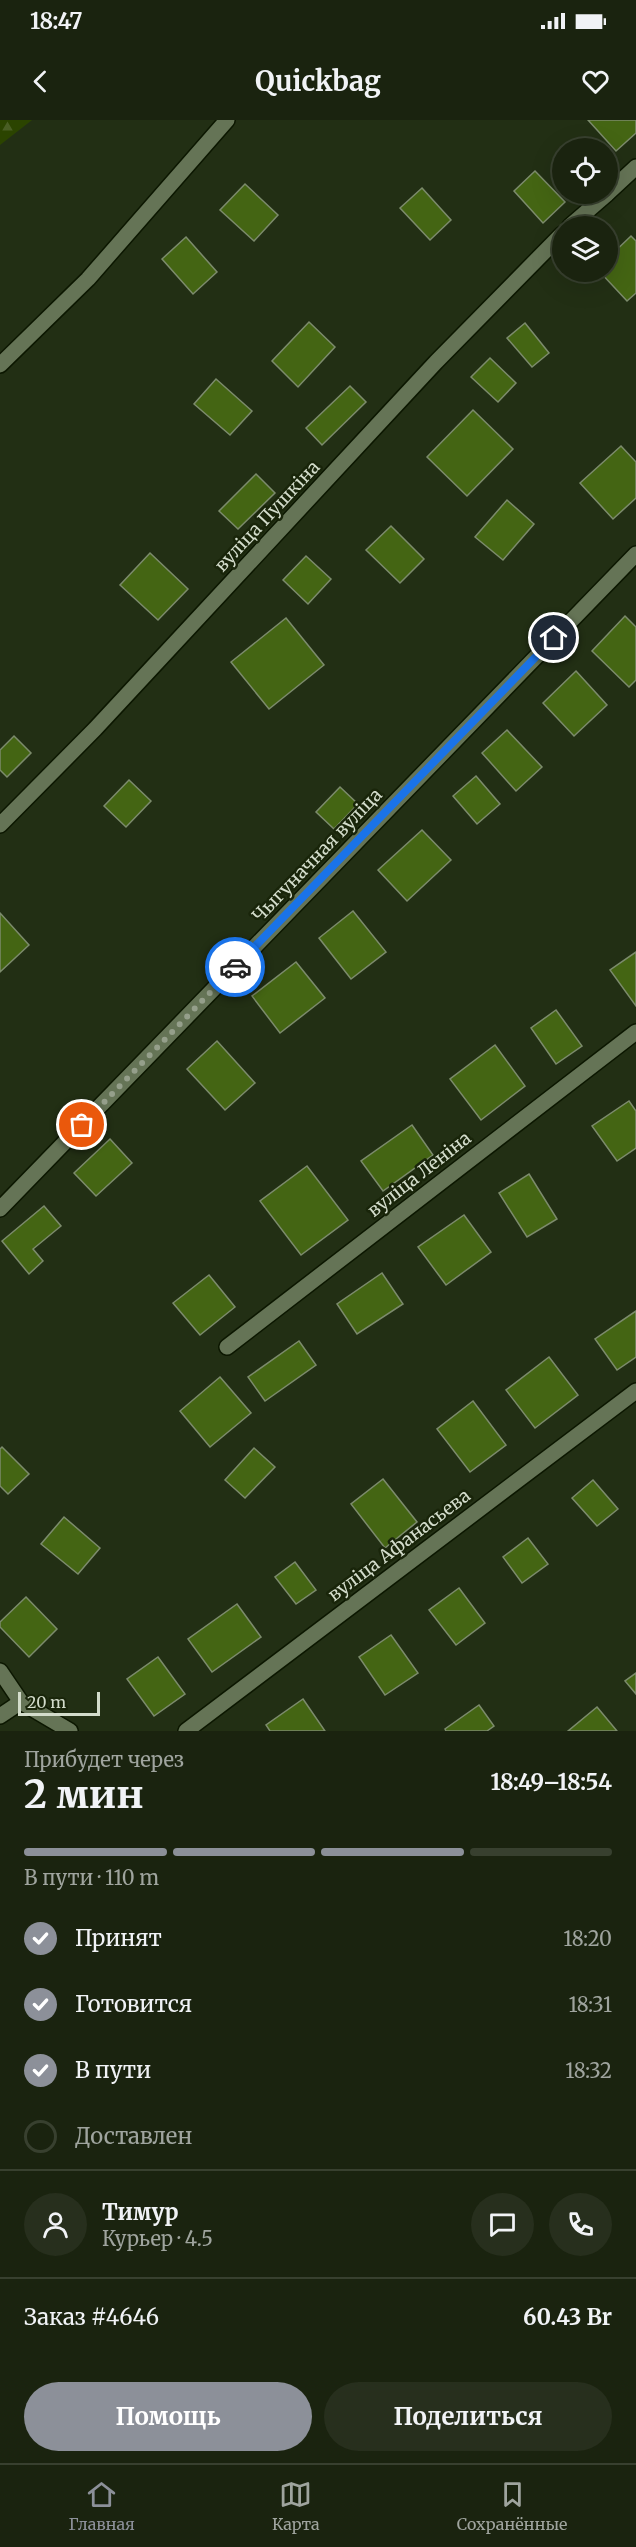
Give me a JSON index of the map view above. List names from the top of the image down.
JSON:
{
  "streets": {
    "street": [
      "вуліца Пушкіна",
      "Чыгуначная вуліца",
      "вуліца Леніна",
      "вуліца Афанасьева"
    ]
  },
  "scale_bar": "20 m",
  "page": {
    "status": "18:47",
    "header": "Quickbag",
    "scale": "20 m",
    "heading": ["2 мин", "Прибудет через", "18:49–18:54"],
    "panel": [
      "Тимур",
      "Курьер · 4.5",
      "Заказ #4646",
      "60.43 Br"
    ],
    "bar": "В пути · 110 m",
    "list": [
      ["Принят", "18:20"],
      ["Готовится", "18:31"],
      ["В пути", "18:32"],
      "Доставлен"
    ],
    "buttons": ["Помощь", "Поделиться"],
    "tabs": ["Главная", "Карта", "Сохранённые"]
  }
}
